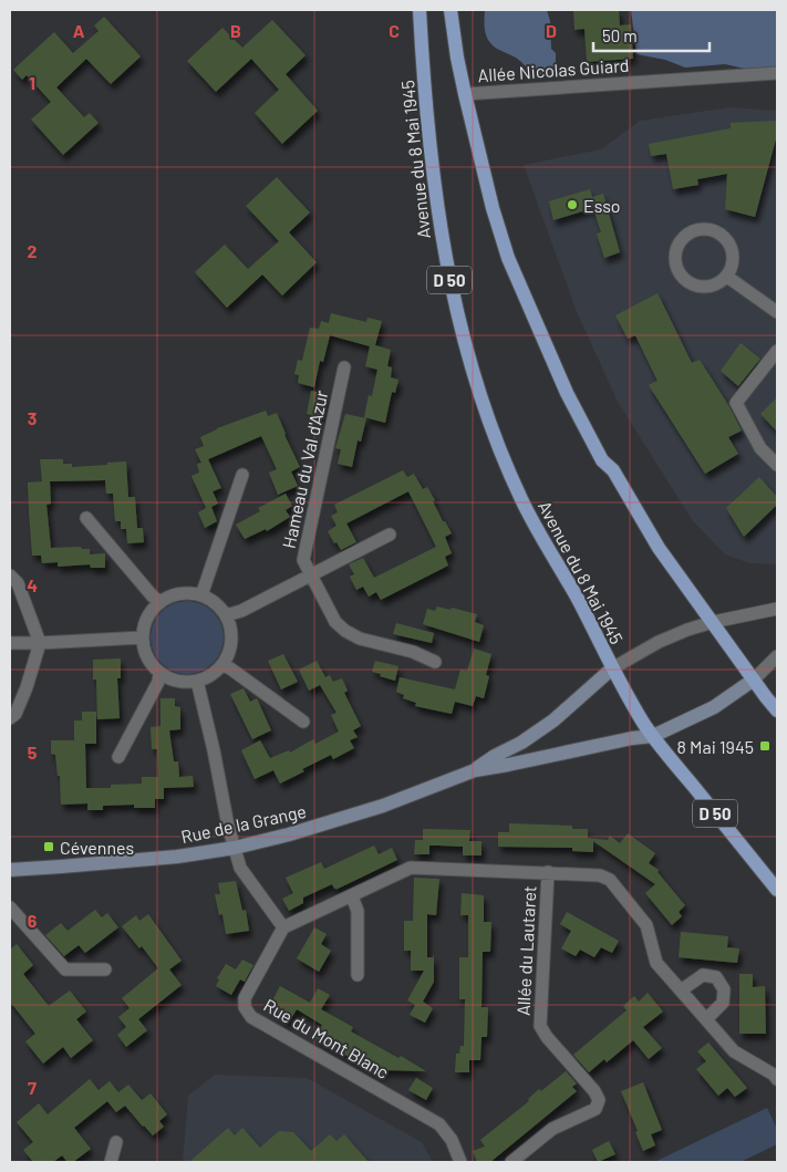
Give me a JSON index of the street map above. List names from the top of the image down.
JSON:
{
  "streets": {
    "main road": ["Avenue du 8 Mai 1945", "D 50"],
    "street": [
      "Allée Nicolas Guiard",
      "Hameau du Val d'Azur",
      "Rue de la Grange",
      "Allée du Lautaret",
      "Rue du Mont Blanc"
    ]
  },
  "crossings": [
    ["Avenue du 8 Mai 1945", "D 50"],
    ["Avenue du 8 Mai 1945", "Rue de la Grange"],
    ["D 50", "Rue de la Grange"]
  ],
  "places": {
    "other": ["Esso"],
    "transit": ["8 Mai 1945", "Cévennes"]
  },
  "scale_bar": "50 m",
  "grid": {
    "columns": [
      "A",
      "B",
      "C",
      "D"
    ],
    "rows": [
      "1",
      "2",
      "3",
      "4",
      "5",
      "6",
      "7"
    ]
  }
}
